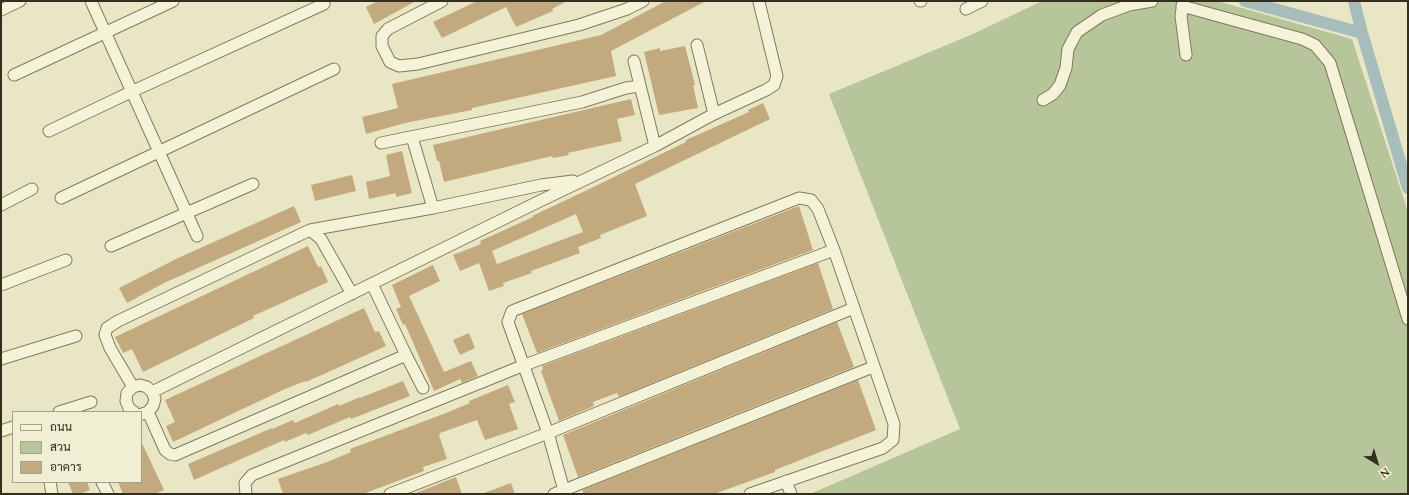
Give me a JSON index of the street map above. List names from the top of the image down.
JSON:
{
  "legend": ["ถนน", "สวน", "อาคาร"],
  "north": "bottom right"
}
